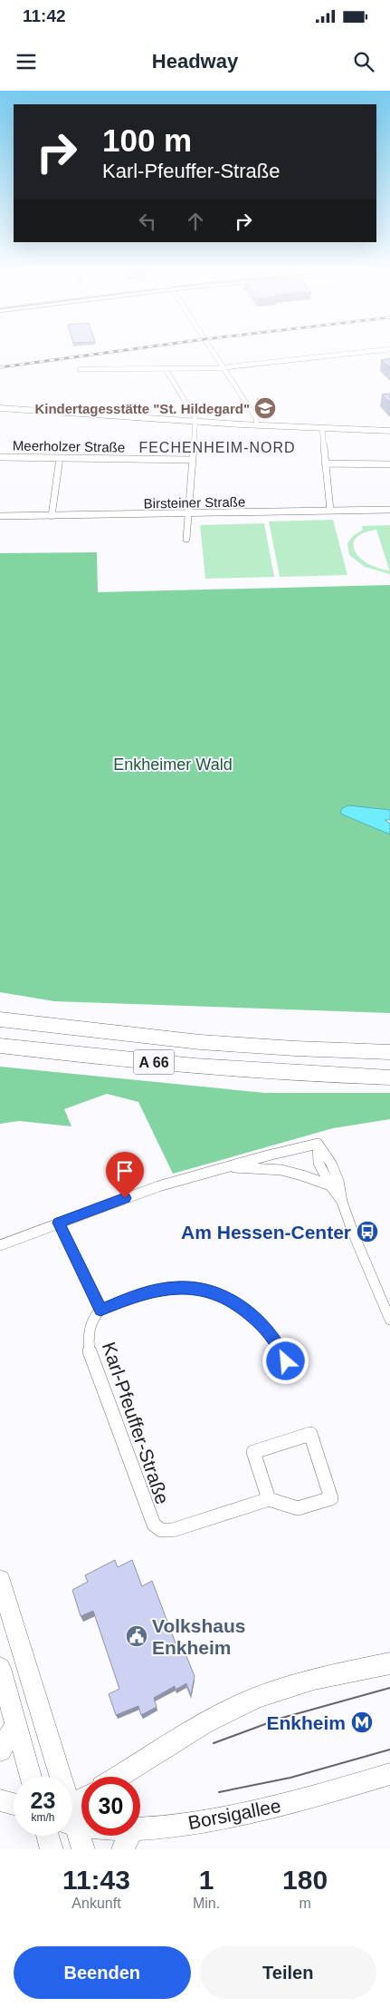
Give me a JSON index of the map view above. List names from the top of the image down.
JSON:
{
  "streets": {
    "highway": ["A 66"],
    "street": [
      "Meerholzer Straße",
      "Birsteiner Straße",
      "Karl-Pfeuffer-Straße",
      "Borsigallee"
    ]
  },
  "districts": ["FECHENHEIM-NORD"],
  "parks": ["Enkheimer Wald"],
  "places": {
    "school or university": ["Kindertagesstätte \"St. Hildegard\""],
    "bus stop": ["Am Hessen-Center"],
    "public building": ["Volkshaus Enkheim"],
    "metro station": ["Enkheim"]
  },
  "page": {
    "status": "11:42",
    "header": "Headway",
    "turn": ["100 m", "Karl-Pfeuffer-Straße"],
    "speed": "23 km/h",
    "limit": "30",
    "eta": [
      "11:43",
      "Ankunft",
      "1",
      "Min.",
      "180",
      "m"
    ],
    "buttons": ["Beenden", "Teilen"]
  }
}
